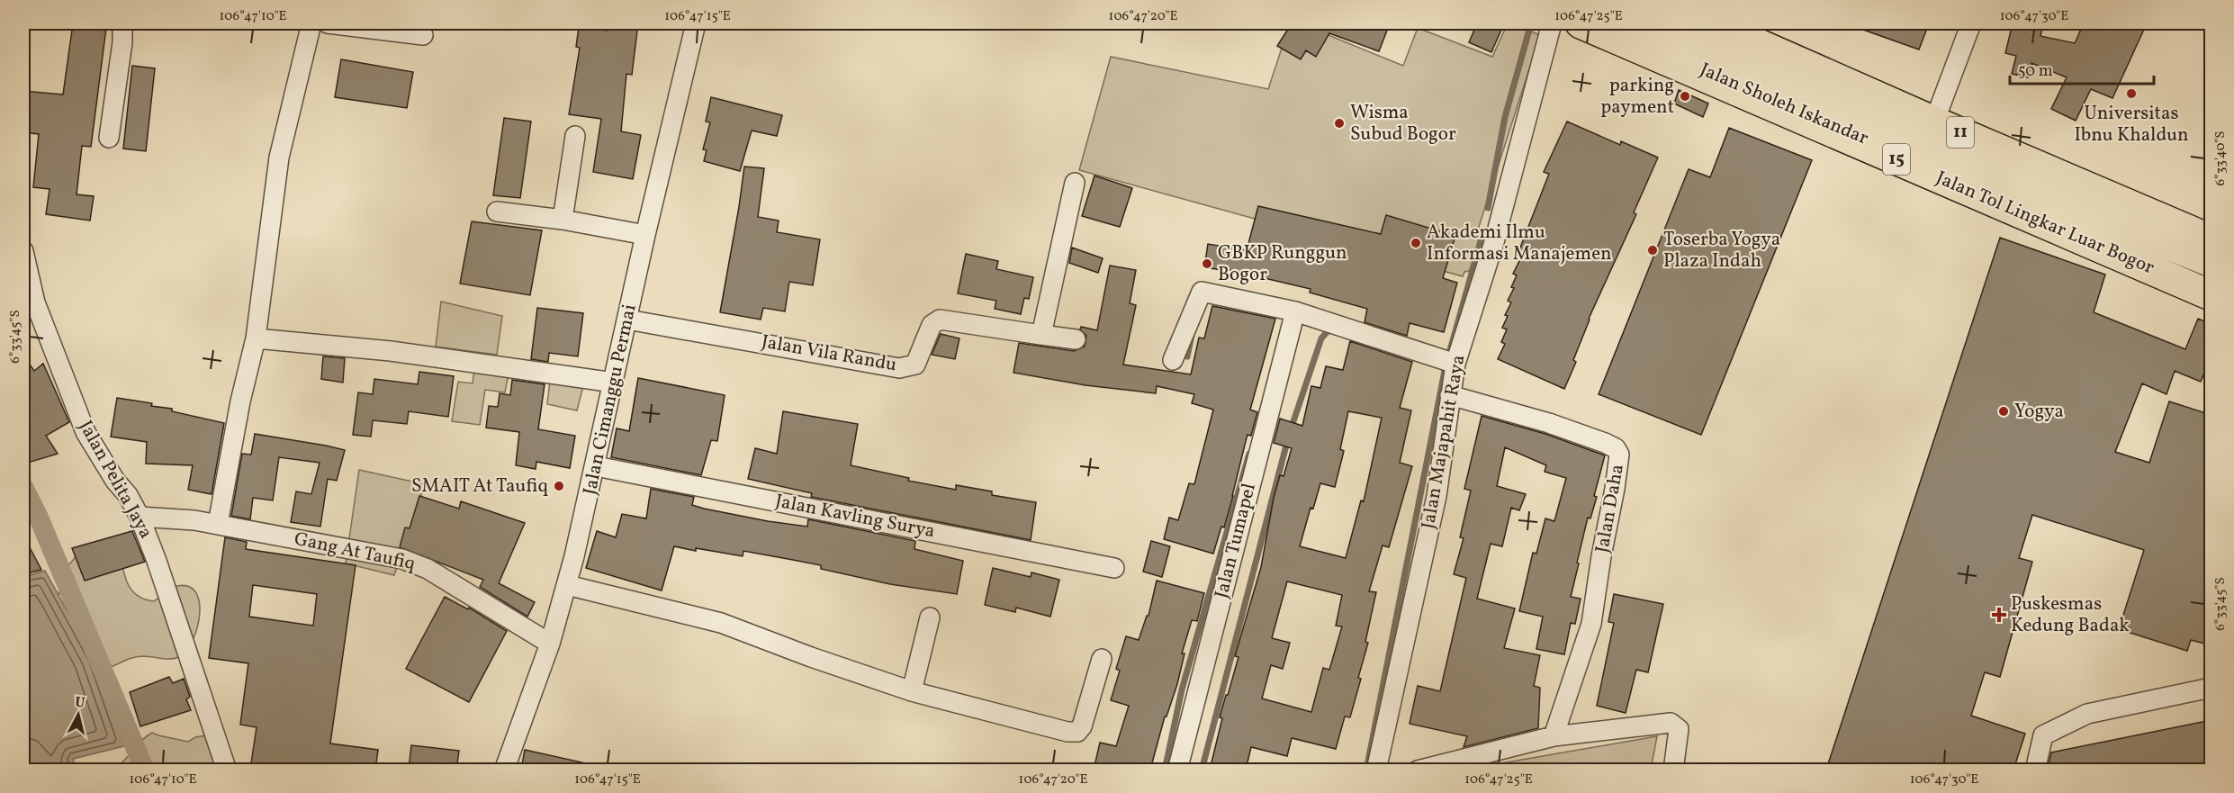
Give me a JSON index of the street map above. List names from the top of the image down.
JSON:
{
  "streets": {
    "highway": [
      "Jalan Sholeh Iskandar",
      "11",
      "15",
      "Jalan Tol Lingkar Luar Bogor"
    ],
    "street": [
      "Jalan Vila Randu",
      "Jalan Cimanggu Permai",
      "Jalan Majapahit Raya",
      "Jalan Pelita Jaya",
      "Jalan Daha",
      "Jalan Kavling Surya",
      "Jalan Tumapel",
      "Gang At Taufiq"
    ]
  },
  "crossings": [
    ["Jalan Vila Randu", "Jalan Cimanggu Permai"],
    ["Jalan Cimanggu Permai", "Jalan Kavling Surya"],
    ["Jalan Cimanggu Permai", "Gang At Taufiq"],
    ["Jalan Majapahit Raya", "Jalan Daha"],
    ["Jalan Pelita Jaya", "Gang At Taufiq"]
  ],
  "places": {
    "other": [
      "Universitas Ibnu Khaldun",
      "parking payment",
      "Wisma Subud Bogor",
      "Akademi Ilmu Informasi Manajemen",
      "Toserba Yogya Plaza Indah",
      "GBKP Runggun Bogor",
      "Yogya",
      "SMAIT At Taufiq"
    ],
    "health": ["Puskesmas Kedung Badak"]
  },
  "scale_bar": "50 m",
  "north": "top",
  "coordinates": [
    "106°47'10\"E",
    "106°47'15\"E",
    "106°47'20\"E",
    "106°47'25\"E",
    "106°47'30\"E",
    "6°33'40\"S",
    "6°33'45\"S"
  ]
}
